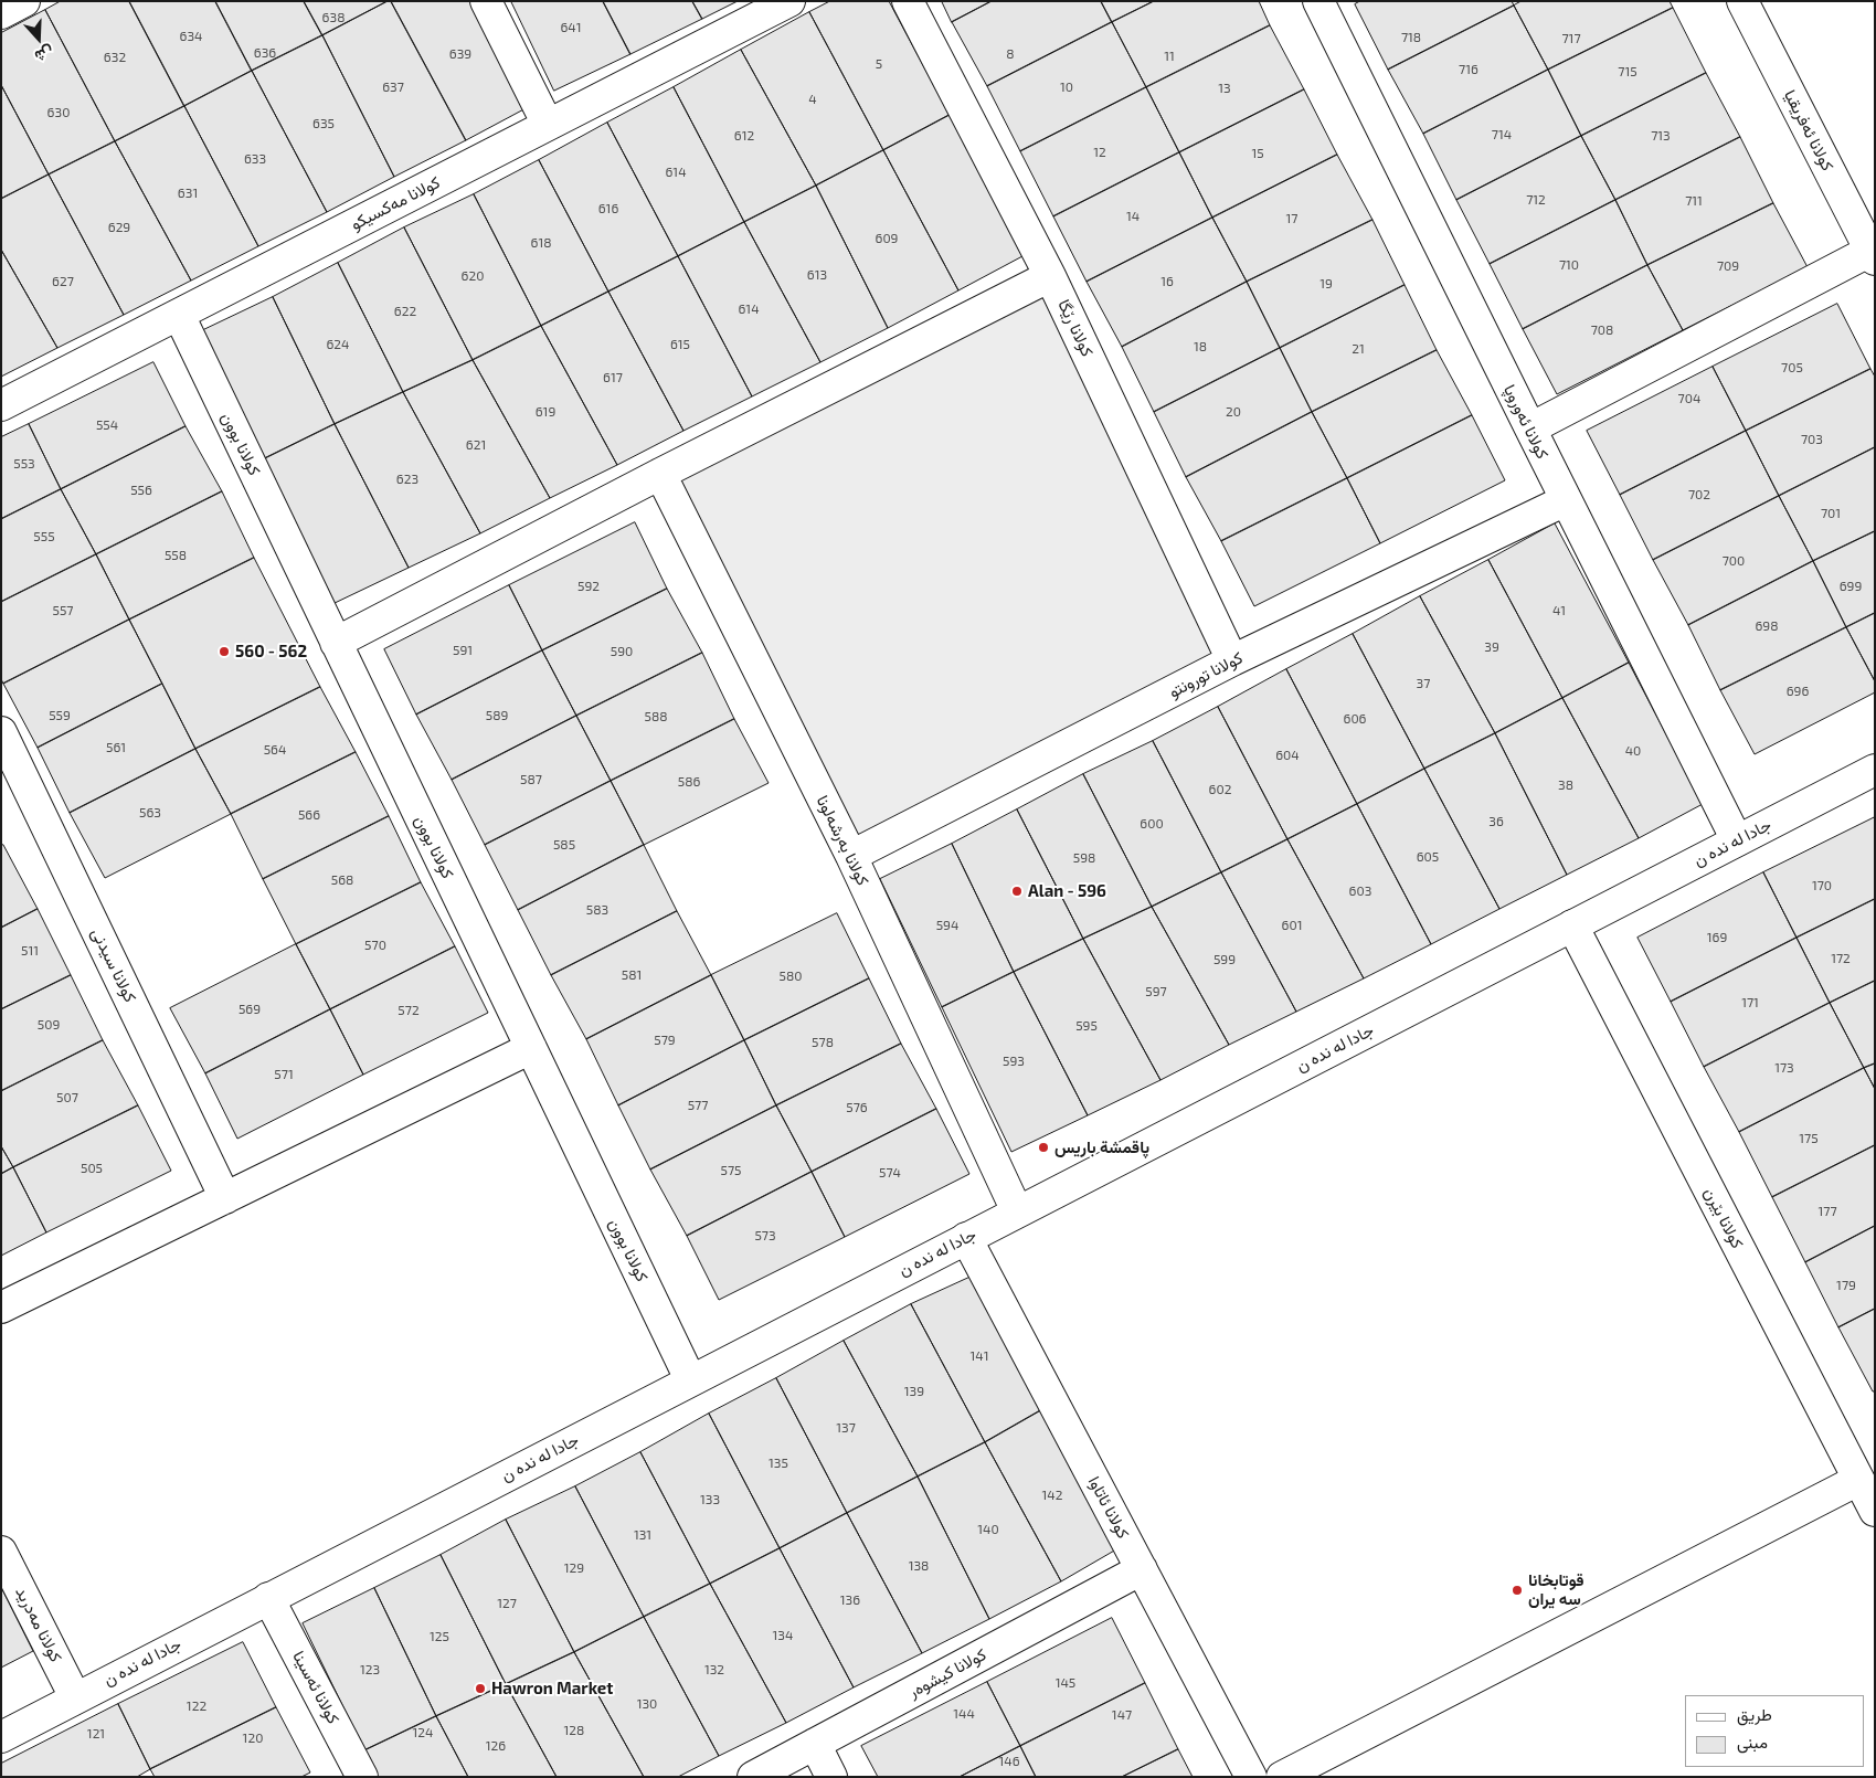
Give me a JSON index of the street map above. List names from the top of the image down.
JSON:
{
  "streets": {
    "street": [
      "كولانا ئه‌فریقیا",
      "كولانا مەکسیکو",
      "كولانا رێگا",
      "كولانا ئه‌وروپا",
      "كولانا بوون",
      "كولانا تورونتو",
      "كولانا به‌رشه‌لونا",
      "جادا له نده ن",
      "كولانا سيدنى",
      "كولانا بێرن",
      "كولانا ئاتاوا",
      "كولانا مه‌درید",
      "كولانا كیشوه‌ر",
      "كولانا ئەسینا"
    ]
  },
  "crossings": [
    ["كولانا مەکسیکو", "كولانا بوون"],
    ["كولانا رێگا", "كولانا تورونتو"],
    ["كولانا ئه‌وروپا", "كولانا تورونتو"],
    ["كولانا ئه‌وروپا", "جادا له نده ن"],
    ["كولانا بوون", "جادا له نده ن"],
    ["كولانا تورونتو", "كولانا به‌رشه‌لونا"],
    ["كولانا به‌رشه‌لونا", "جادا له نده ن"],
    ["جادا له نده ن", "كولانا بێرن"],
    ["جادا له نده ن", "كولانا ئاتاوا"],
    ["جادا له نده ن", "كولانا مه‌درید"],
    ["جادا له نده ن", "كولانا ئەسینا"],
    ["كولانا ئاتاوا", "كولانا كیشوه‌ر"]
  ],
  "places": [
    "560 - 562",
    "Alan - 596",
    "پاقمشة باريس",
    "قوتابخانا سه يران",
    "Hawron Market"
  ],
  "house_numbers": [
    "638",
    "641",
    "634",
    "718",
    "717",
    "636",
    "639",
    "8",
    "11",
    "632",
    "5",
    "716",
    "715",
    "637",
    "10",
    "13",
    "4",
    "630",
    "635",
    "714",
    "612",
    "713",
    "12",
    "15",
    "633",
    "614",
    "631",
    "712",
    "711",
    "616",
    "14",
    "17",
    "629",
    "609",
    "618",
    "710",
    "709",
    "613",
    "620",
    "627",
    "16",
    "19",
    "614",
    "622",
    "708",
    "624",
    "615",
    "18",
    "21",
    "705",
    "617",
    "704",
    "619",
    "20",
    "554",
    "703",
    "621",
    "553",
    "623",
    "556",
    "702",
    "701",
    "555",
    "558",
    "700",
    "592",
    "699",
    "557",
    "41",
    "698",
    "39",
    "591",
    "590",
    "37",
    "696",
    "559",
    "589",
    "588",
    "606",
    "561",
    "564",
    "40",
    "604",
    "587",
    "586",
    "38",
    "602",
    "563",
    "566",
    "36",
    "600",
    "585",
    "605",
    "598",
    "568",
    "170",
    "603",
    "583",
    "594",
    "601",
    "169",
    "570",
    "511",
    "172",
    "599",
    "581",
    "580",
    "597",
    "171",
    "569",
    "572",
    "509",
    "595",
    "579",
    "578",
    "593",
    "173",
    "571",
    "507",
    "577",
    "576",
    "175",
    "505",
    "575",
    "574",
    "177",
    "573",
    "179",
    "141",
    "139",
    "137",
    "135",
    "142",
    "133",
    "140",
    "131",
    "138",
    "129",
    "136",
    "127",
    "134",
    "125",
    "123",
    "132",
    "145",
    "130",
    "122",
    "144",
    "147",
    "128",
    "124",
    "121",
    "120",
    "126",
    "146"
  ],
  "legend": ["طريق", "مبنى"],
  "north": "bottom"
}
